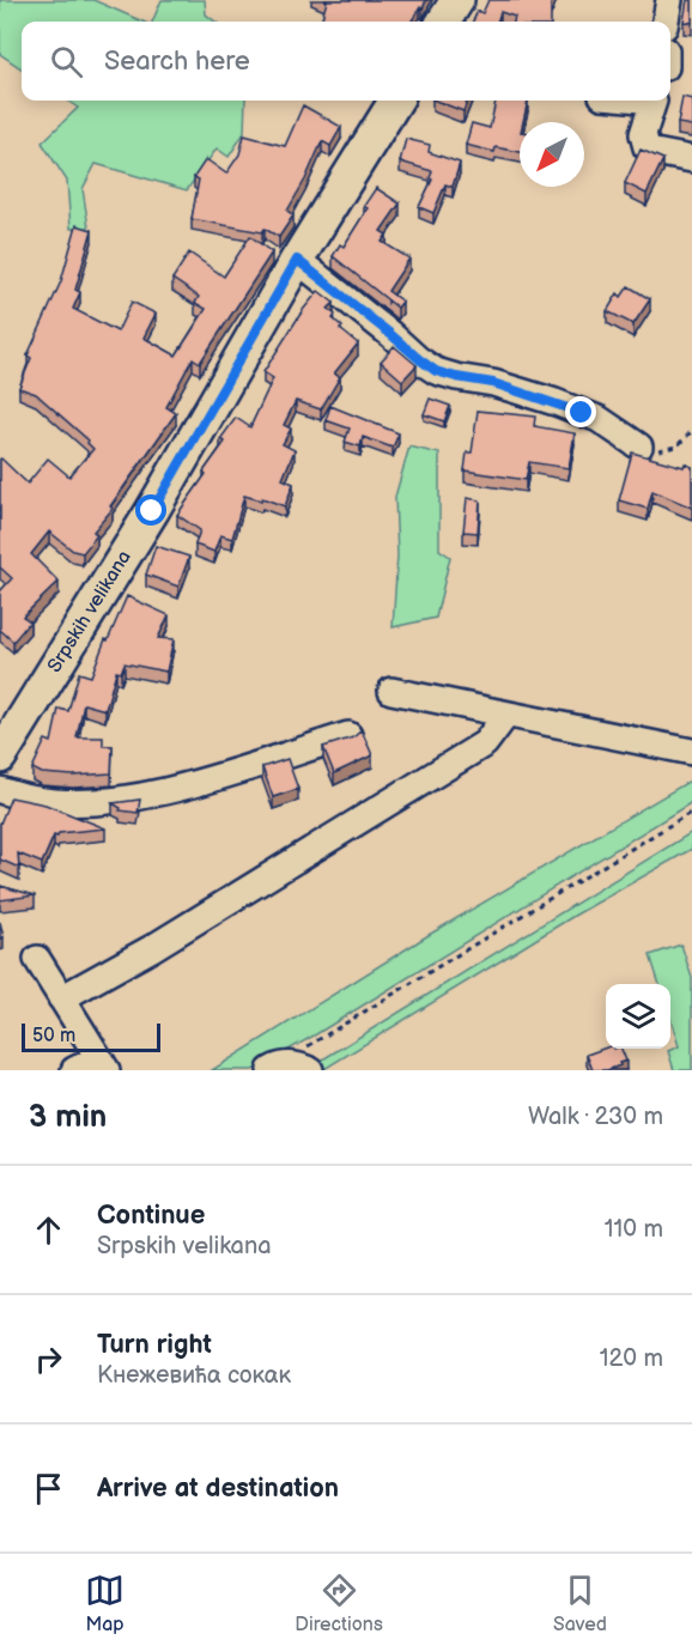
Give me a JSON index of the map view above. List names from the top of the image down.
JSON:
{
  "streets": {
    "main road": ["Srpskih velikana"]
  },
  "scale_bar": "50 m",
  "north": "bottom left",
  "page": {
    "search": "Search here",
    "scale": "50 m",
    "heading": ["3 min", "Walk · 230 m"],
    "list": [
      ["Continue", "Srpskih velikana", "110 m"],
      ["Turn right", "Кнежевића сокак", "120 m"],
      "Arrive at destination"
    ],
    "nav": ["Map", "Directions", "Saved"]
  }
}
